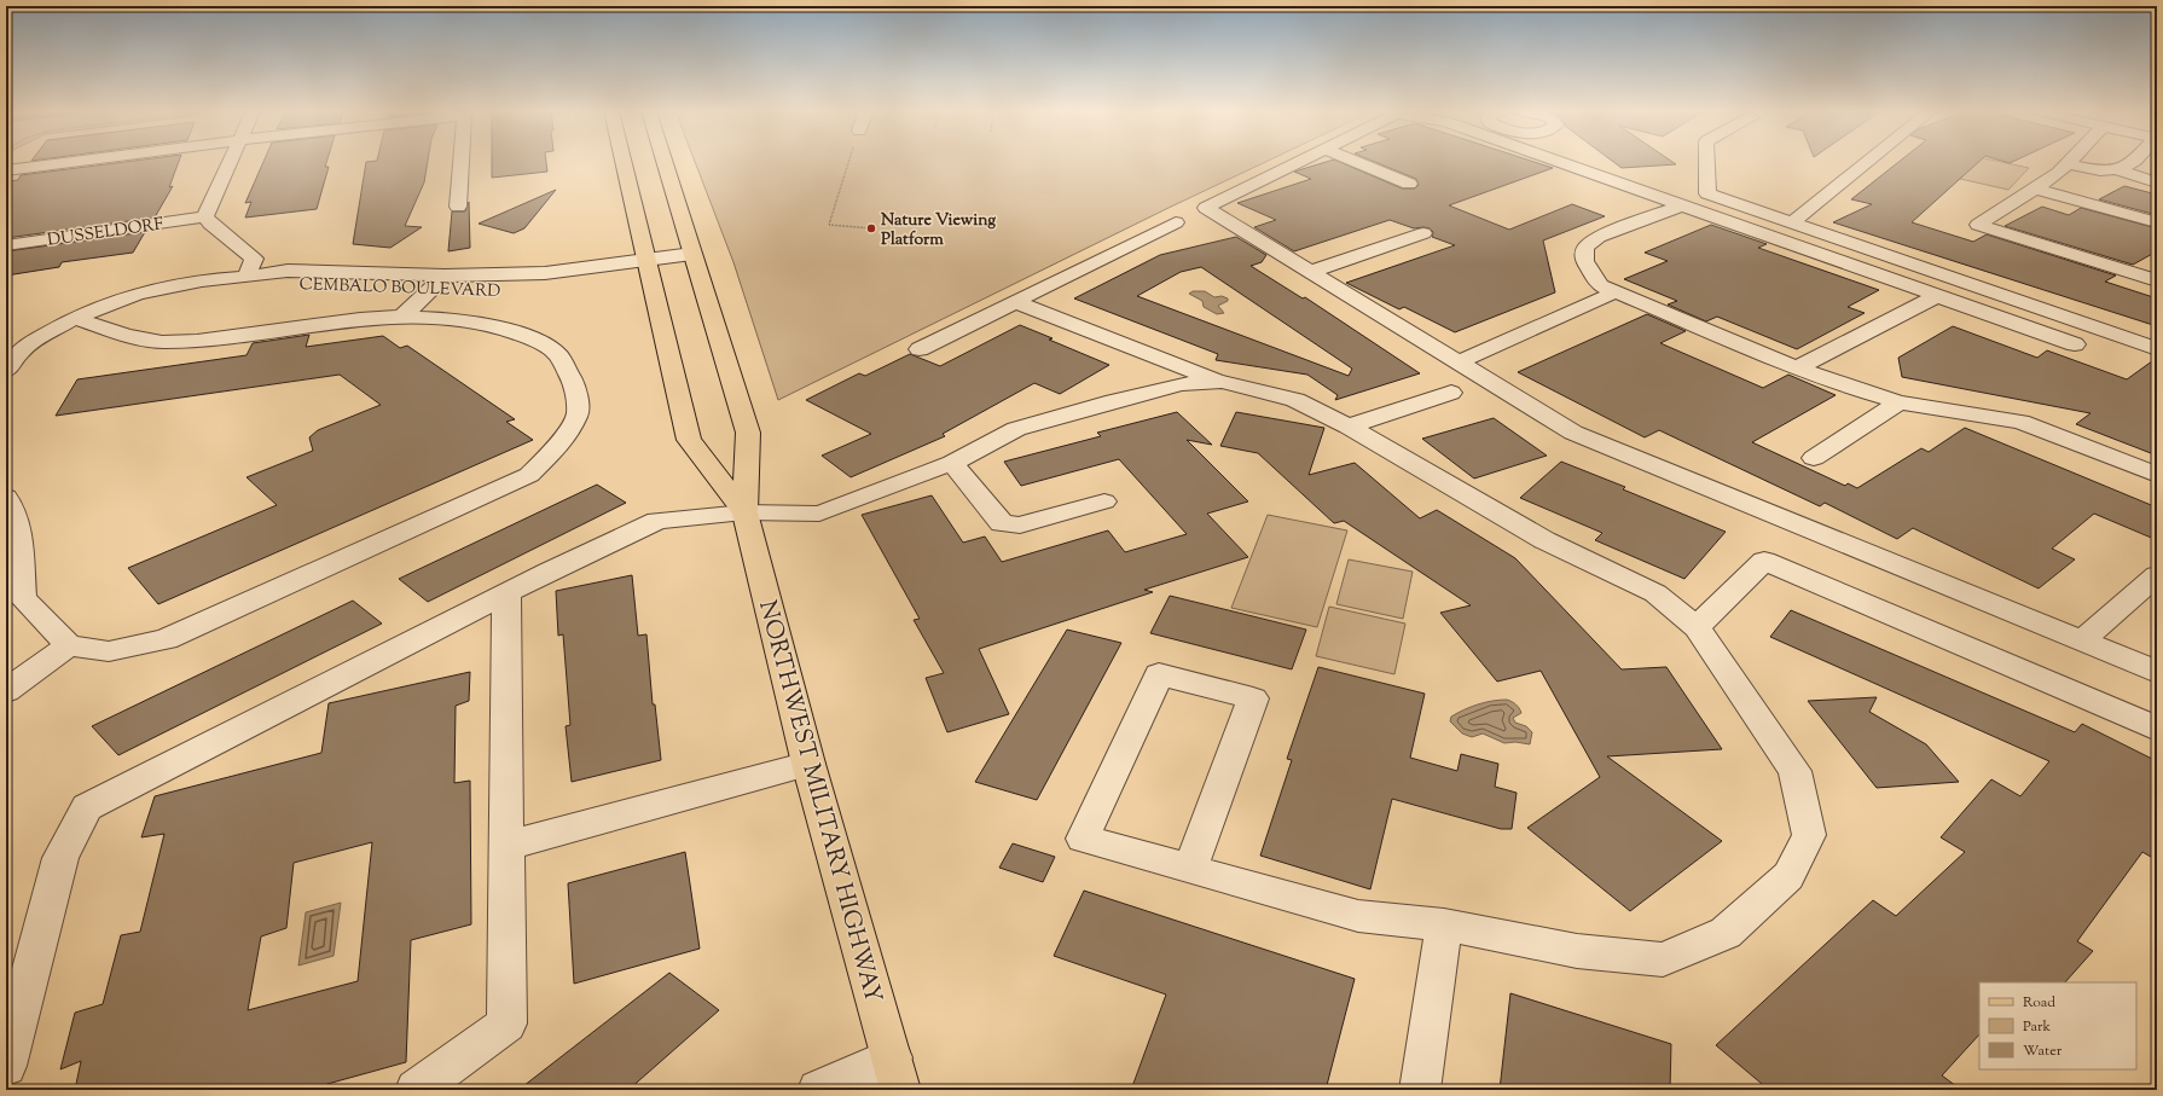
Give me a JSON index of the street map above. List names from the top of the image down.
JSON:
{
  "streets": {
    "main road": ["NORTHWEST MILITARY HIGHWAY"],
    "street": ["DUSSELDORF", "CEMBALO BOULEVARD"]
  },
  "crossings": [
    ["CEMBALO BOULEVARD", "NORTHWEST MILITARY HIGHWAY"]
  ],
  "places": ["Nature Viewing Platform"],
  "legend": ["Road", "Park", "Water"]
}
